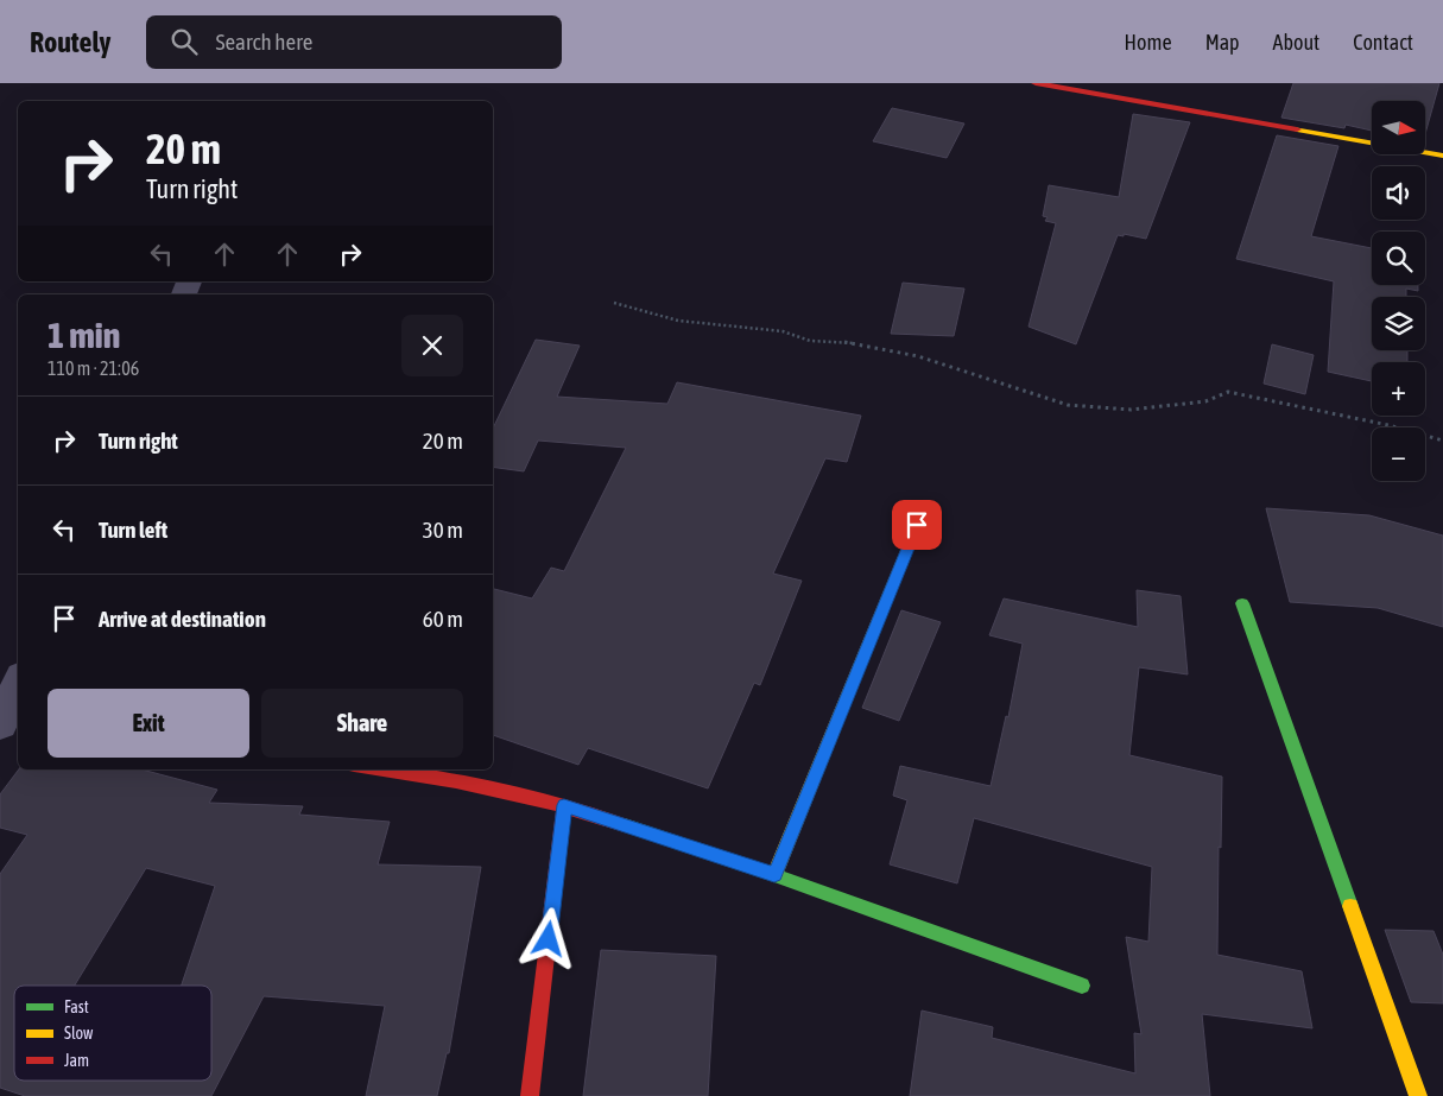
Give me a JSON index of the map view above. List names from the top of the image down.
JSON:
{
  "legend": ["Fast", "Slow", "Jam"],
  "north": "right",
  "page": {
    "header": "Routely",
    "search": "Search here",
    "nav": [
      "Home",
      "Map",
      "About",
      "Contact"
    ],
    "map_buttons": ["+", "−"],
    "turn": ["20 m", "Turn right"],
    "heading": ["1 min", "110 m · 21:06"],
    "list": [
      {
        "name": "Turn right",
        "value": "20 m"
      },
      {
        "name": "Turn left",
        "value": "30 m"
      },
      {
        "name": "Arrive at destination",
        "value": "60 m"
      }
    ],
    "buttons": ["Exit", "Share"]
  }
}
